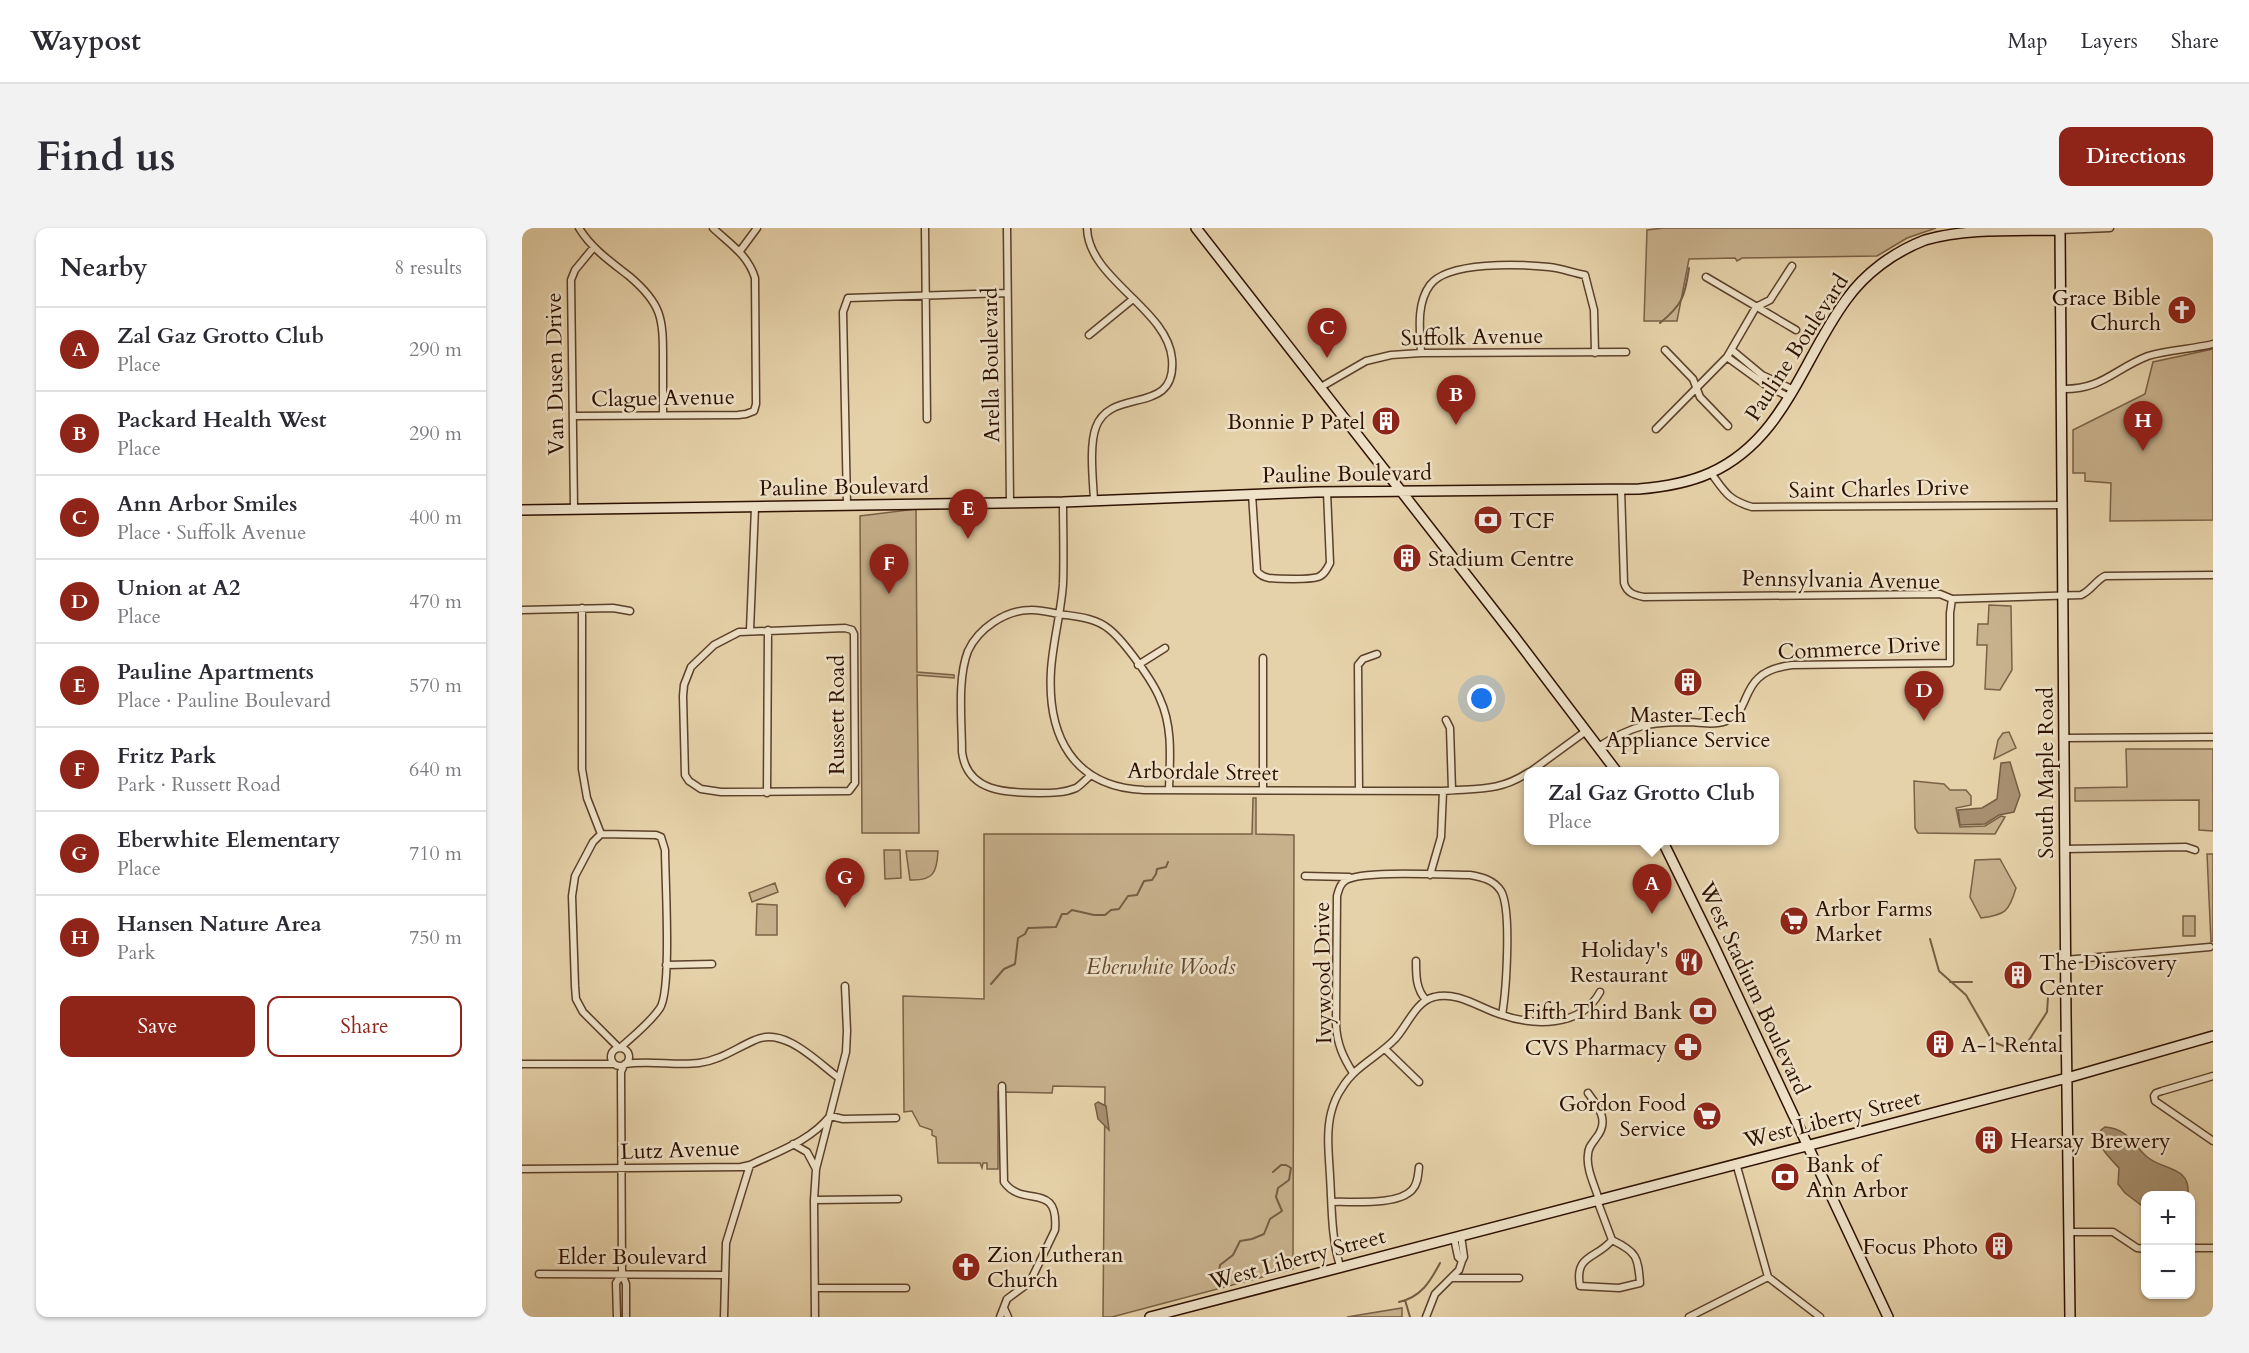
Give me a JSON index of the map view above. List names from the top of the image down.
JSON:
{
  "streets": {
    "street": [
      "Suffolk Avenue",
      "Pauline Boulevard",
      "Arella Boulevard",
      "Van Dusen Drive",
      "Clague Avenue",
      "Saint Charles Drive",
      "Pennsylvania Avenue",
      "Commerce Drive",
      "Russett Road",
      "Arbordale Street",
      "South Maple Road",
      "Ivywood Drive",
      "West Stadium Boulevard",
      "West Liberty Street",
      "Lutz Avenue",
      "Elder Boulevard"
    ]
  },
  "crossings": [
    ["Pauline Boulevard", "Arella Boulevard"],
    ["Pauline Boulevard", "Van Dusen Drive"],
    ["Pauline Boulevard", "Saint Charles Drive"],
    ["Pauline Boulevard", "Pennsylvania Avenue"],
    ["Pauline Boulevard", "Arbordale Street"],
    ["Pauline Boulevard", "South Maple Road"],
    ["Van Dusen Drive", "Clague Avenue"],
    ["Saint Charles Drive", "South Maple Road"],
    ["Pennsylvania Avenue", "Commerce Drive"],
    ["Pennsylvania Avenue", "South Maple Road"],
    ["South Maple Road", "West Liberty Street"],
    ["West Stadium Boulevard", "West Liberty Street"]
  ],
  "parks": ["Eberwhite Woods"],
  "places": {
    "church": ["Grace Bible Church", "Zion Lutheran Church"],
    "building": [
      "Bonnie P Patel",
      "Stadium Centre",
      "Master Tech Appliance Service",
      "The Discovery Center",
      "A-1 Rental",
      "Hearsay Brewery",
      "Focus Photo"
    ],
    "bank": ["TCF", "Fifth Third Bank", "Bank of Ann Arbor"],
    "supermarket": ["Arbor Farms Market", "Gordon Food Service"],
    "restaurant": ["Holiday's Restaurant"],
    "pharmacy": ["CVS Pharmacy"]
  },
  "page": {
    "header": "Waypost",
    "nav": ["Map", "Layers", "Share"],
    "buttons": [
      "Directions",
      ["Save", "Share"]
    ],
    "title": "Find us",
    "heading": ["Nearby", "8 results"],
    "list": [
      {
        "mark": "A",
        "name": "Zal Gaz Grotto Club",
        "note": "Place",
        "value": "290 m"
      },
      {
        "mark": "B",
        "name": "Packard Health West",
        "note": "Place",
        "value": "290 m"
      },
      {
        "mark": "C",
        "name": "Ann Arbor Smiles",
        "note": "Place · Suffolk Avenue",
        "value": "400 m"
      },
      {
        "mark": "D",
        "name": "Union at A2",
        "note": "Place",
        "value": "470 m"
      },
      {
        "mark": "E",
        "name": "Pauline Apartments",
        "note": "Place · Pauline Boulevard",
        "value": "570 m"
      },
      {
        "mark": "F",
        "name": "Fritz Park",
        "note": "Park · Russett Road",
        "value": "640 m"
      },
      {
        "mark": "G",
        "name": "Eberwhite Elementary",
        "note": "Place",
        "value": "710 m"
      },
      {
        "mark": "H",
        "name": "Hansen Nature Area",
        "note": "Park",
        "value": "750 m"
      }
    ],
    "pins": [
      "C",
      "B",
      "H",
      "E",
      "F",
      "D",
      "G",
      "A"
    ],
    "popup": ["Zal Gaz Grotto Club", "Place"],
    "map_buttons": ["+", "−"]
  }
}
